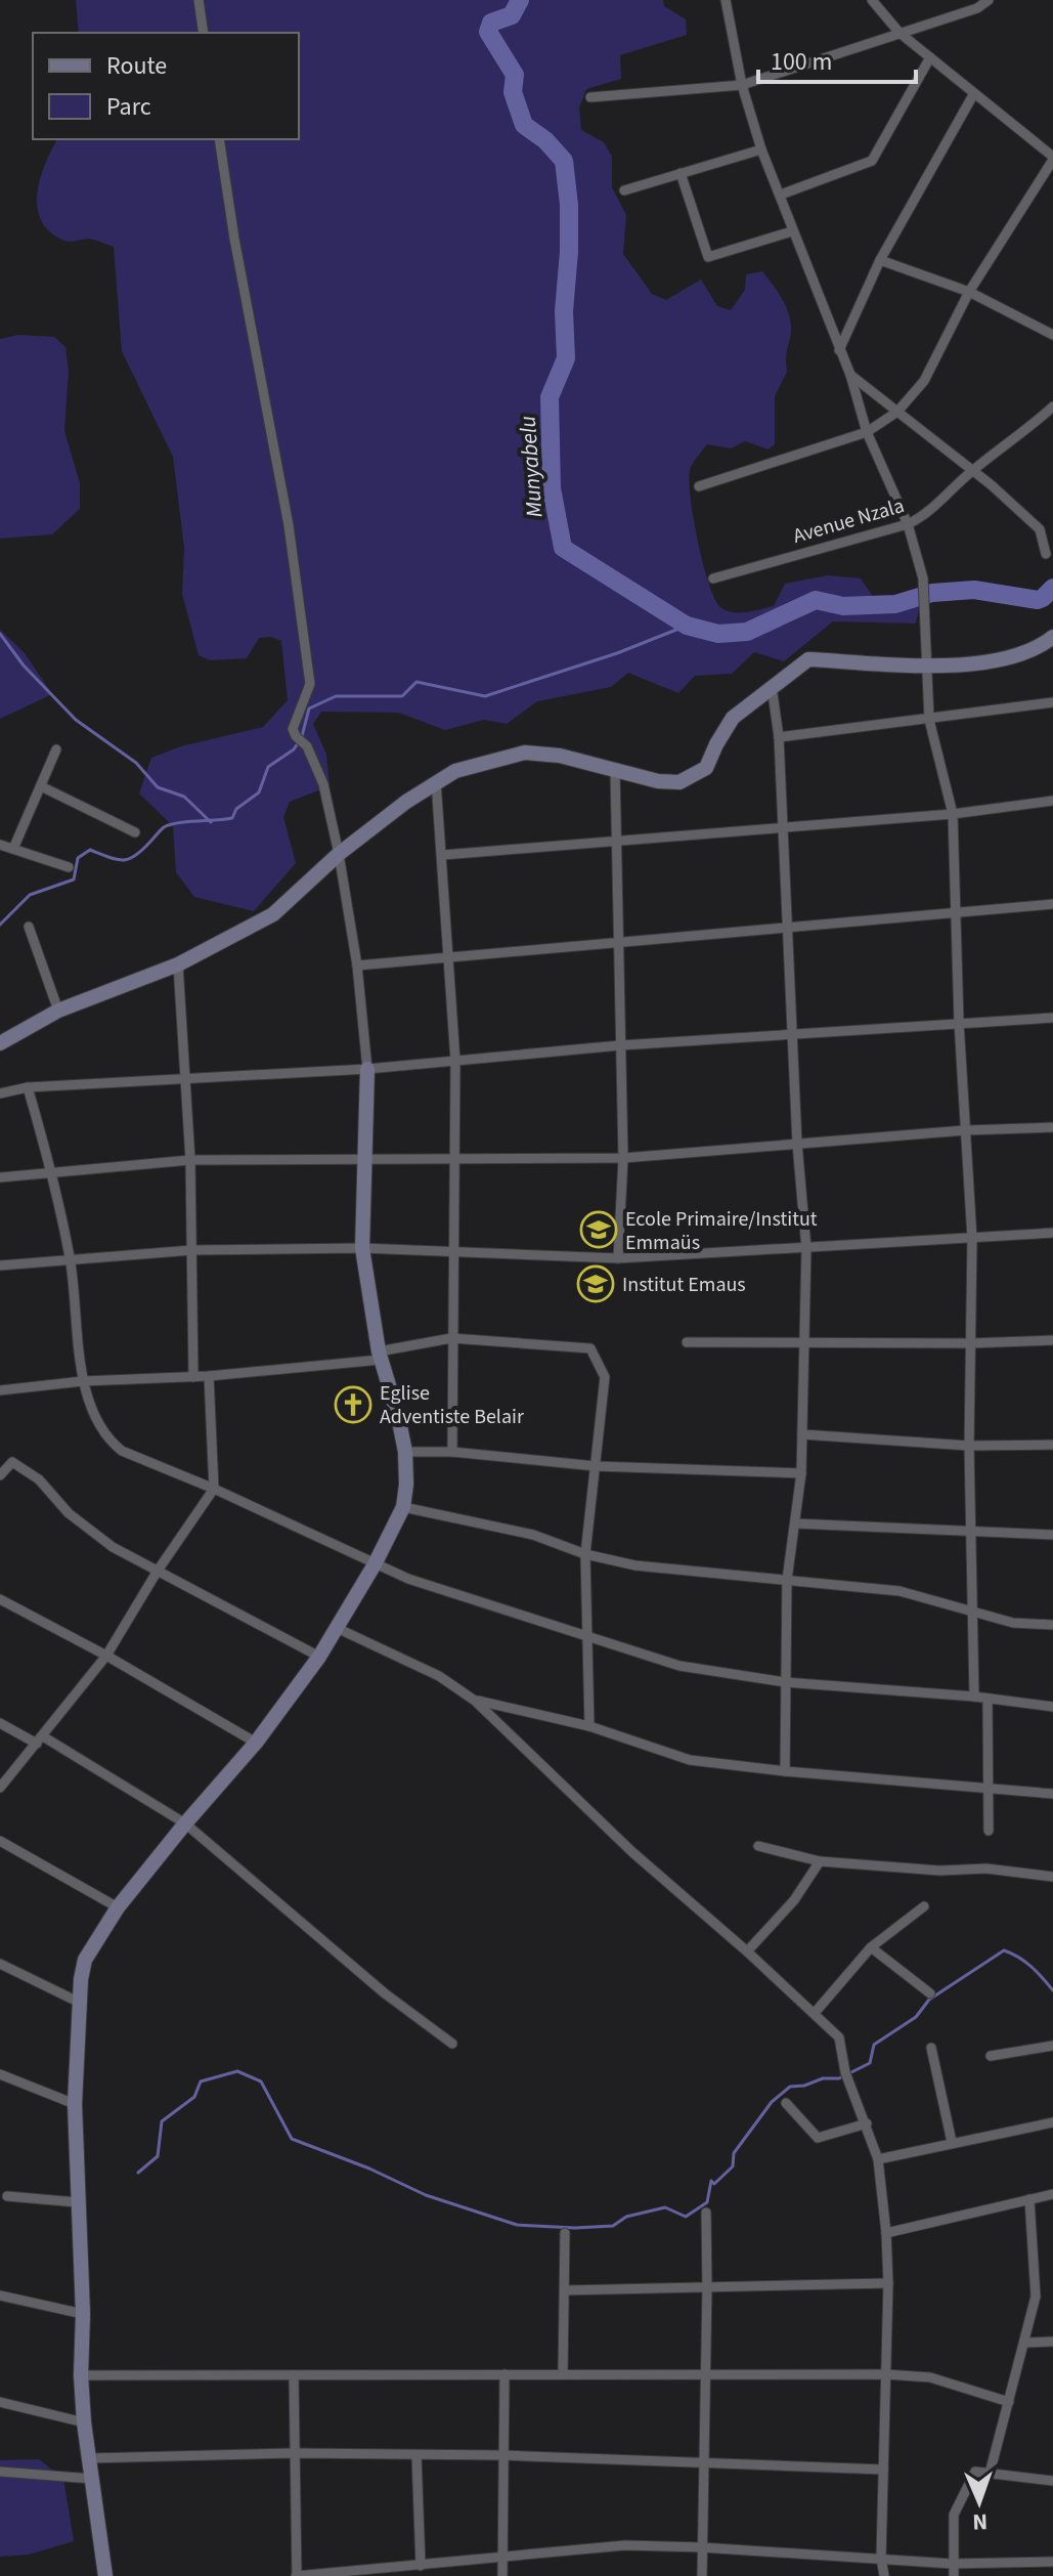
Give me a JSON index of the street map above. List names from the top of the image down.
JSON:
{
  "streets": {
    "street": ["Avenue Nzala"]
  },
  "water": ["Munyabelu"],
  "places": {
    "school or university": ["Ecole Primaire/Institut Emmaüs", "Institut Emaus"],
    "church": ["Eglise Adventiste Belair"]
  },
  "legend": ["Route", "Parc"],
  "scale_bar": "100 m",
  "north": "bottom"
}
